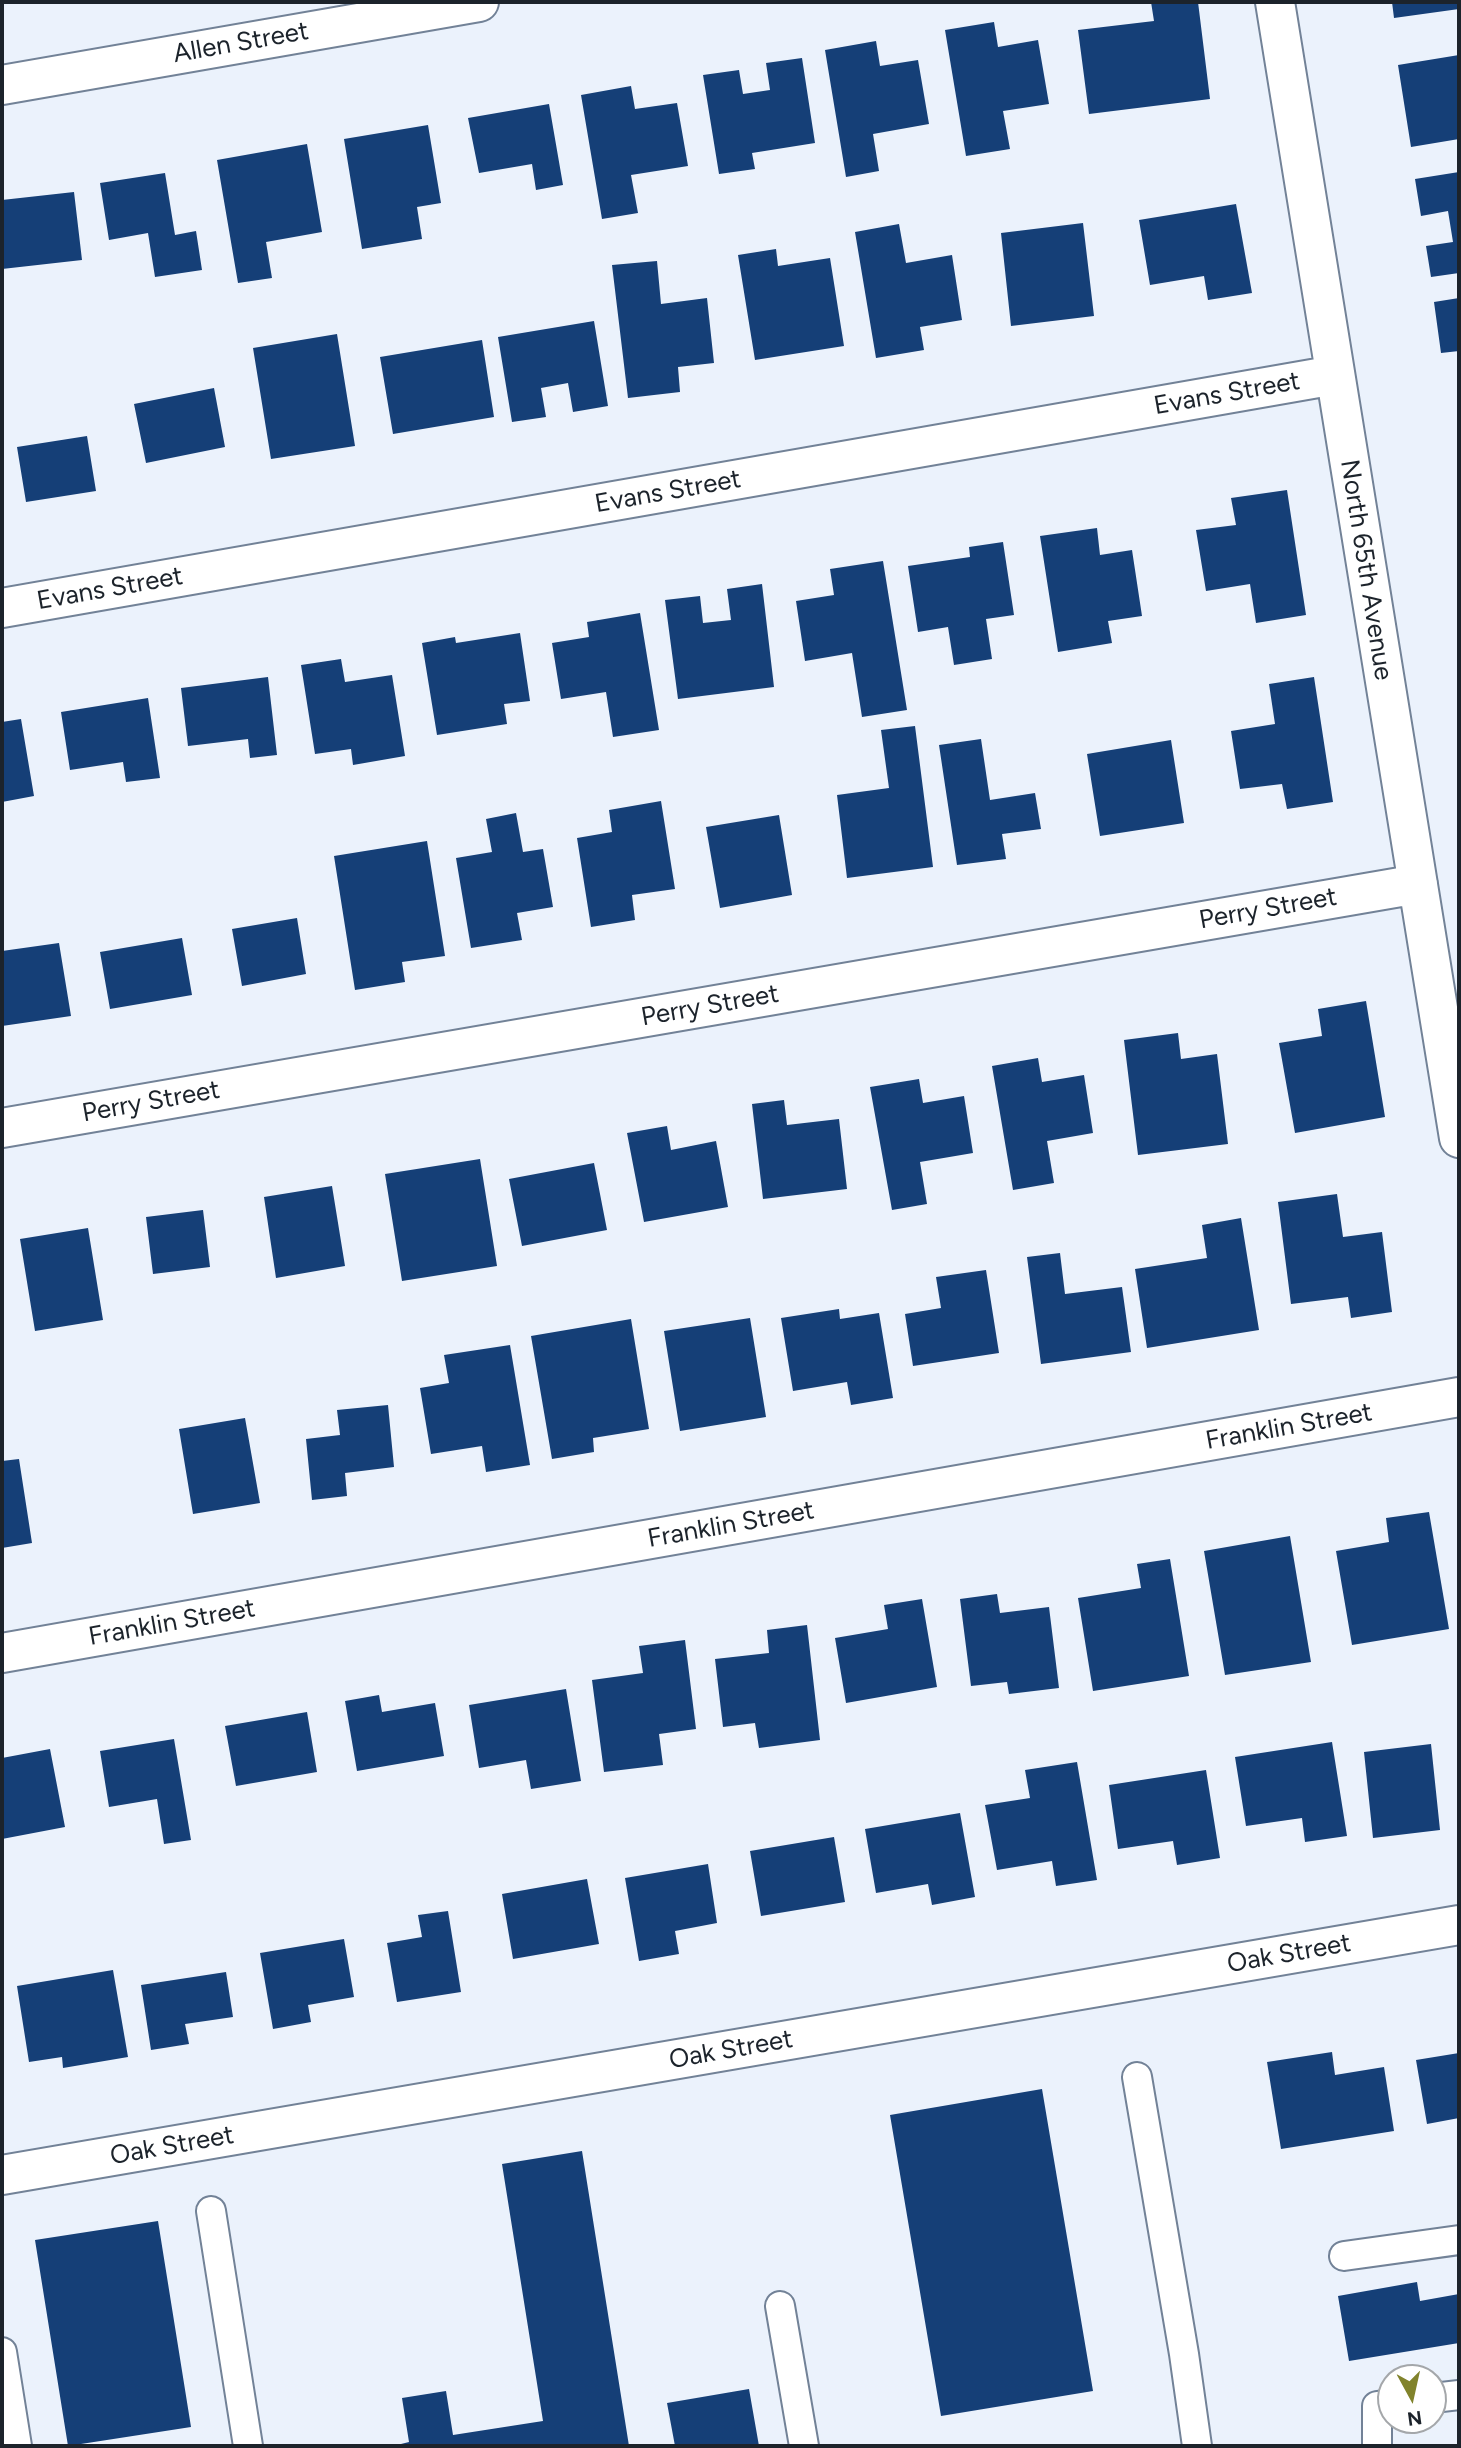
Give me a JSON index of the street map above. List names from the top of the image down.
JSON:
{
  "streets": {
    "street": [
      "Allen Street",
      "Evans Street",
      "North 65th Avenue",
      "Perry Street",
      "Franklin Street",
      "Oak Street"
    ]
  },
  "crossings": [
    ["Evans Street", "North 65th Avenue"],
    ["North 65th Avenue", "Perry Street"]
  ],
  "north": "bottom"
}
